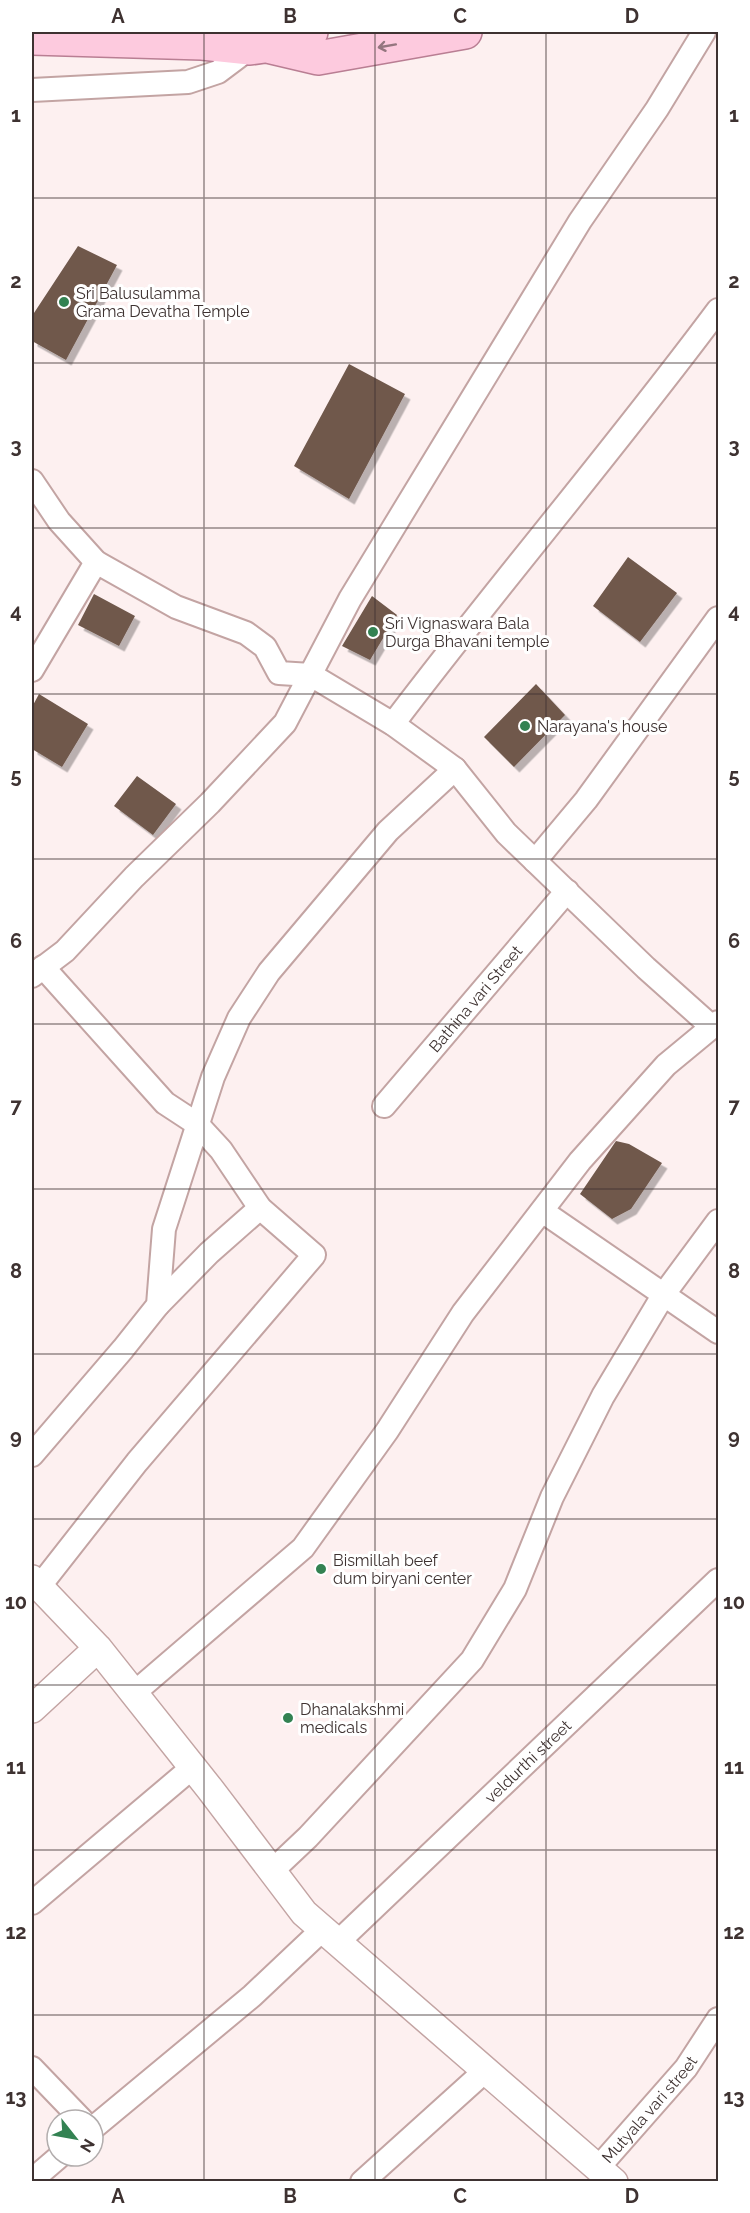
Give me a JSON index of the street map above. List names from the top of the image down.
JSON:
{
  "streets": {
    "street": ["Bathina vari Street", "veldurthi street", "Mutyala vari street"]
  },
  "places": [
    "Sri Balusulamma Grama Devatha Temple",
    "Sri Vignaswara Bala Durga Bhavani temple",
    "Narayana's house",
    "Bismillah beef dum biryani center",
    "Dhanalakshmi medicals"
  ],
  "north": "bottom right",
  "grid": {
    "columns": [
      "A",
      "B",
      "C",
      "D"
    ],
    "rows": [
      "1",
      "2",
      "3",
      "4",
      "5",
      "6",
      "7",
      "8",
      "9",
      "10",
      "11",
      "12",
      "13"
    ]
  }
}
